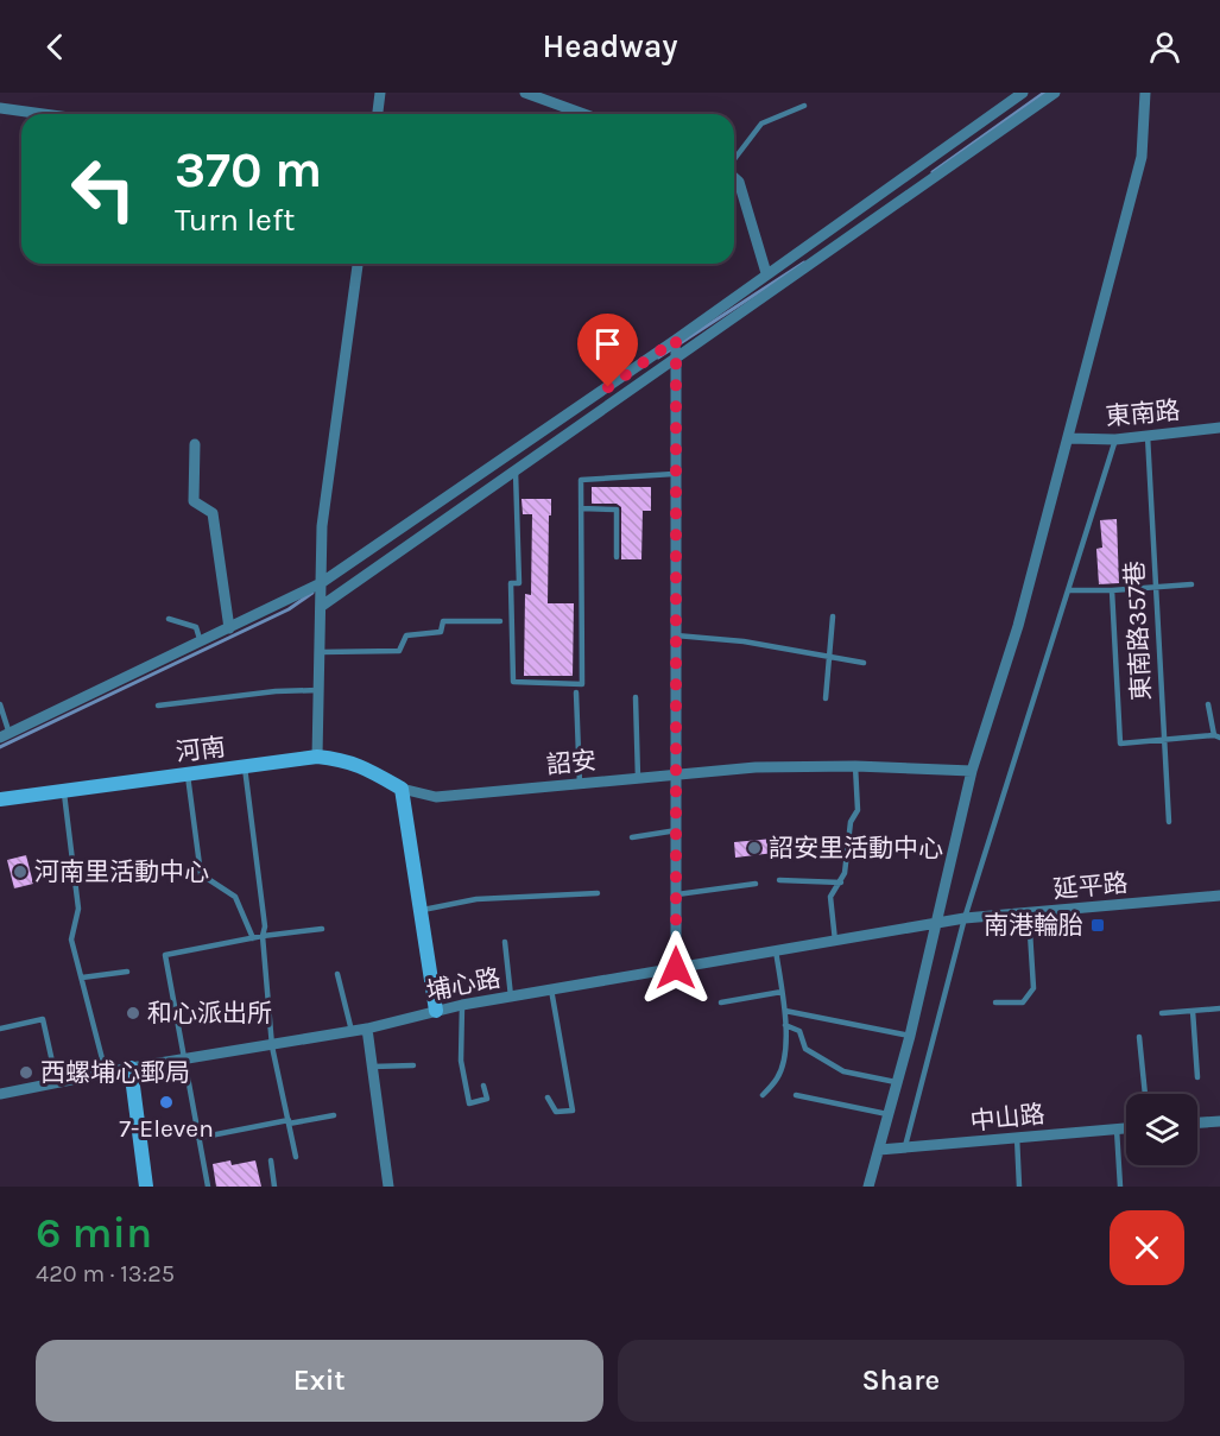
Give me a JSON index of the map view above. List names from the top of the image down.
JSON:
{
  "streets": {
    "street": [
      "東南路",
      "河南",
      "詔安",
      "延平路",
      "埔心路",
      "中山路"
    ],
    "lane": ["東南路357巷"]
  },
  "crossings": [
    ["東南路", "東南路357巷"],
    ["河南", "詔安"],
    ["延平路", "埔心路"]
  ],
  "places": {
    "other": [
      "詔安里活動中心",
      "河南里活動中心",
      "和心派出所",
      "西螺埔心郵局",
      "7-Eleven"
    ],
    "transit": ["南港輪胎"]
  },
  "page": {
    "header": "Headway",
    "turn": ["370 m", "Turn left"],
    "heading": ["6 min", "420 m · 13:25"],
    "buttons": ["Exit", "Share"]
  }
}
